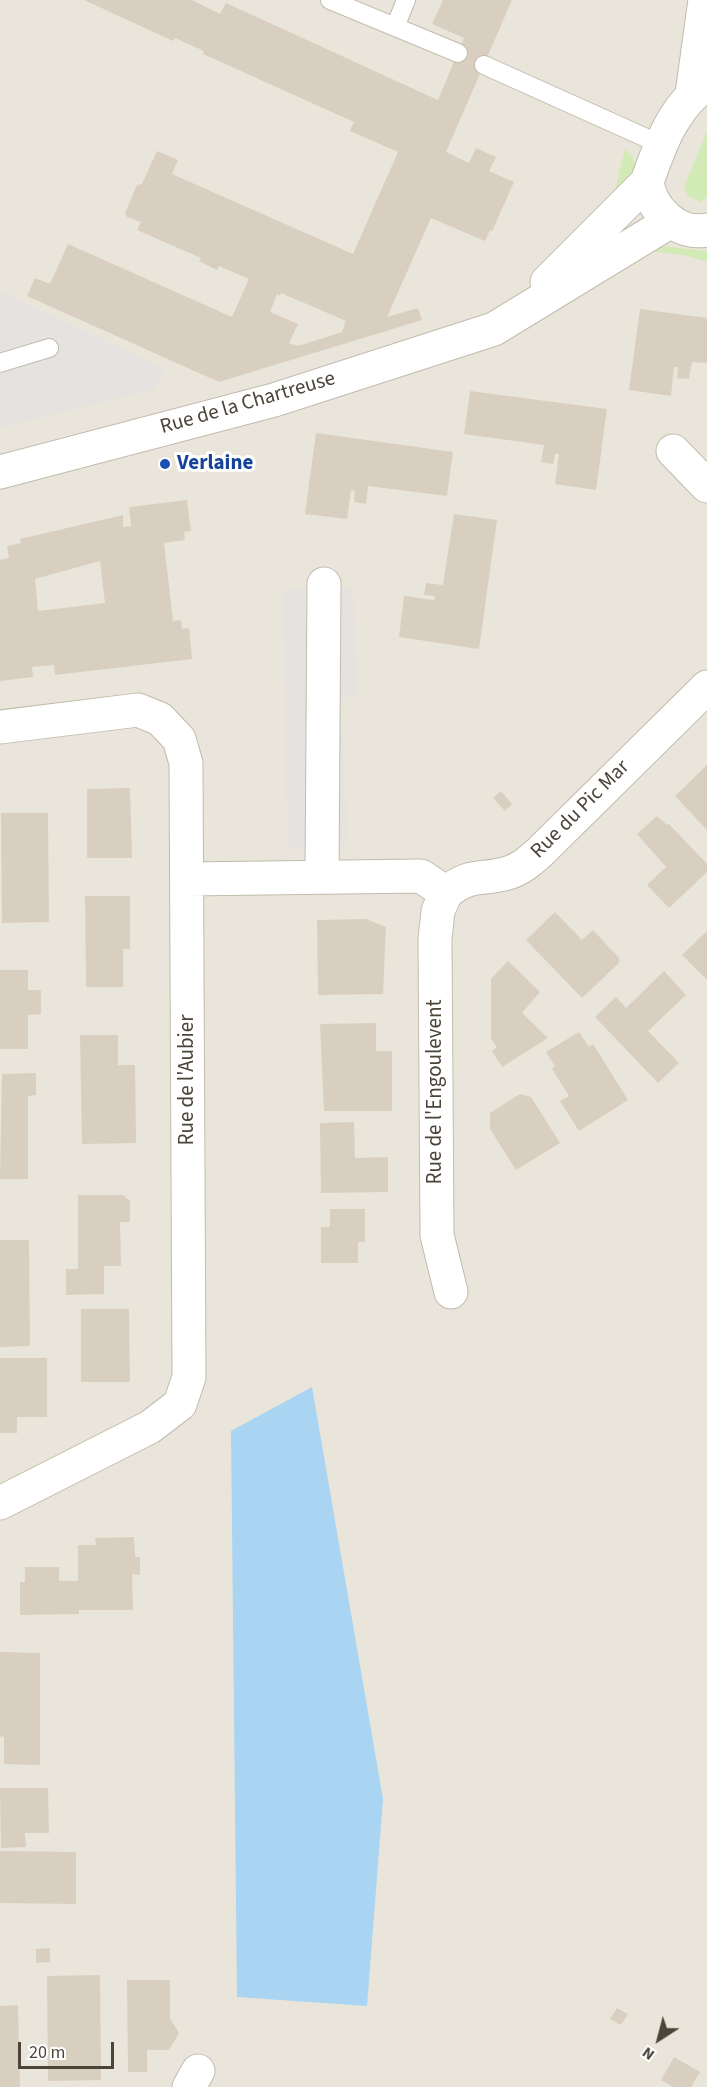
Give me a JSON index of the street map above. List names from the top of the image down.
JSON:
{
  "streets": {
    "street": [
      "Rue de la Chartreuse",
      "Rue du Pic Mar",
      "Rue de l'Aubier",
      "Rue de l'Engoulevent"
    ]
  },
  "crossings": [
    ["Rue du Pic Mar", "Rue de l'Engoulevent"]
  ],
  "places": ["Verlaine"],
  "scale_bar": "20 m",
  "north": "bottom left"
}
